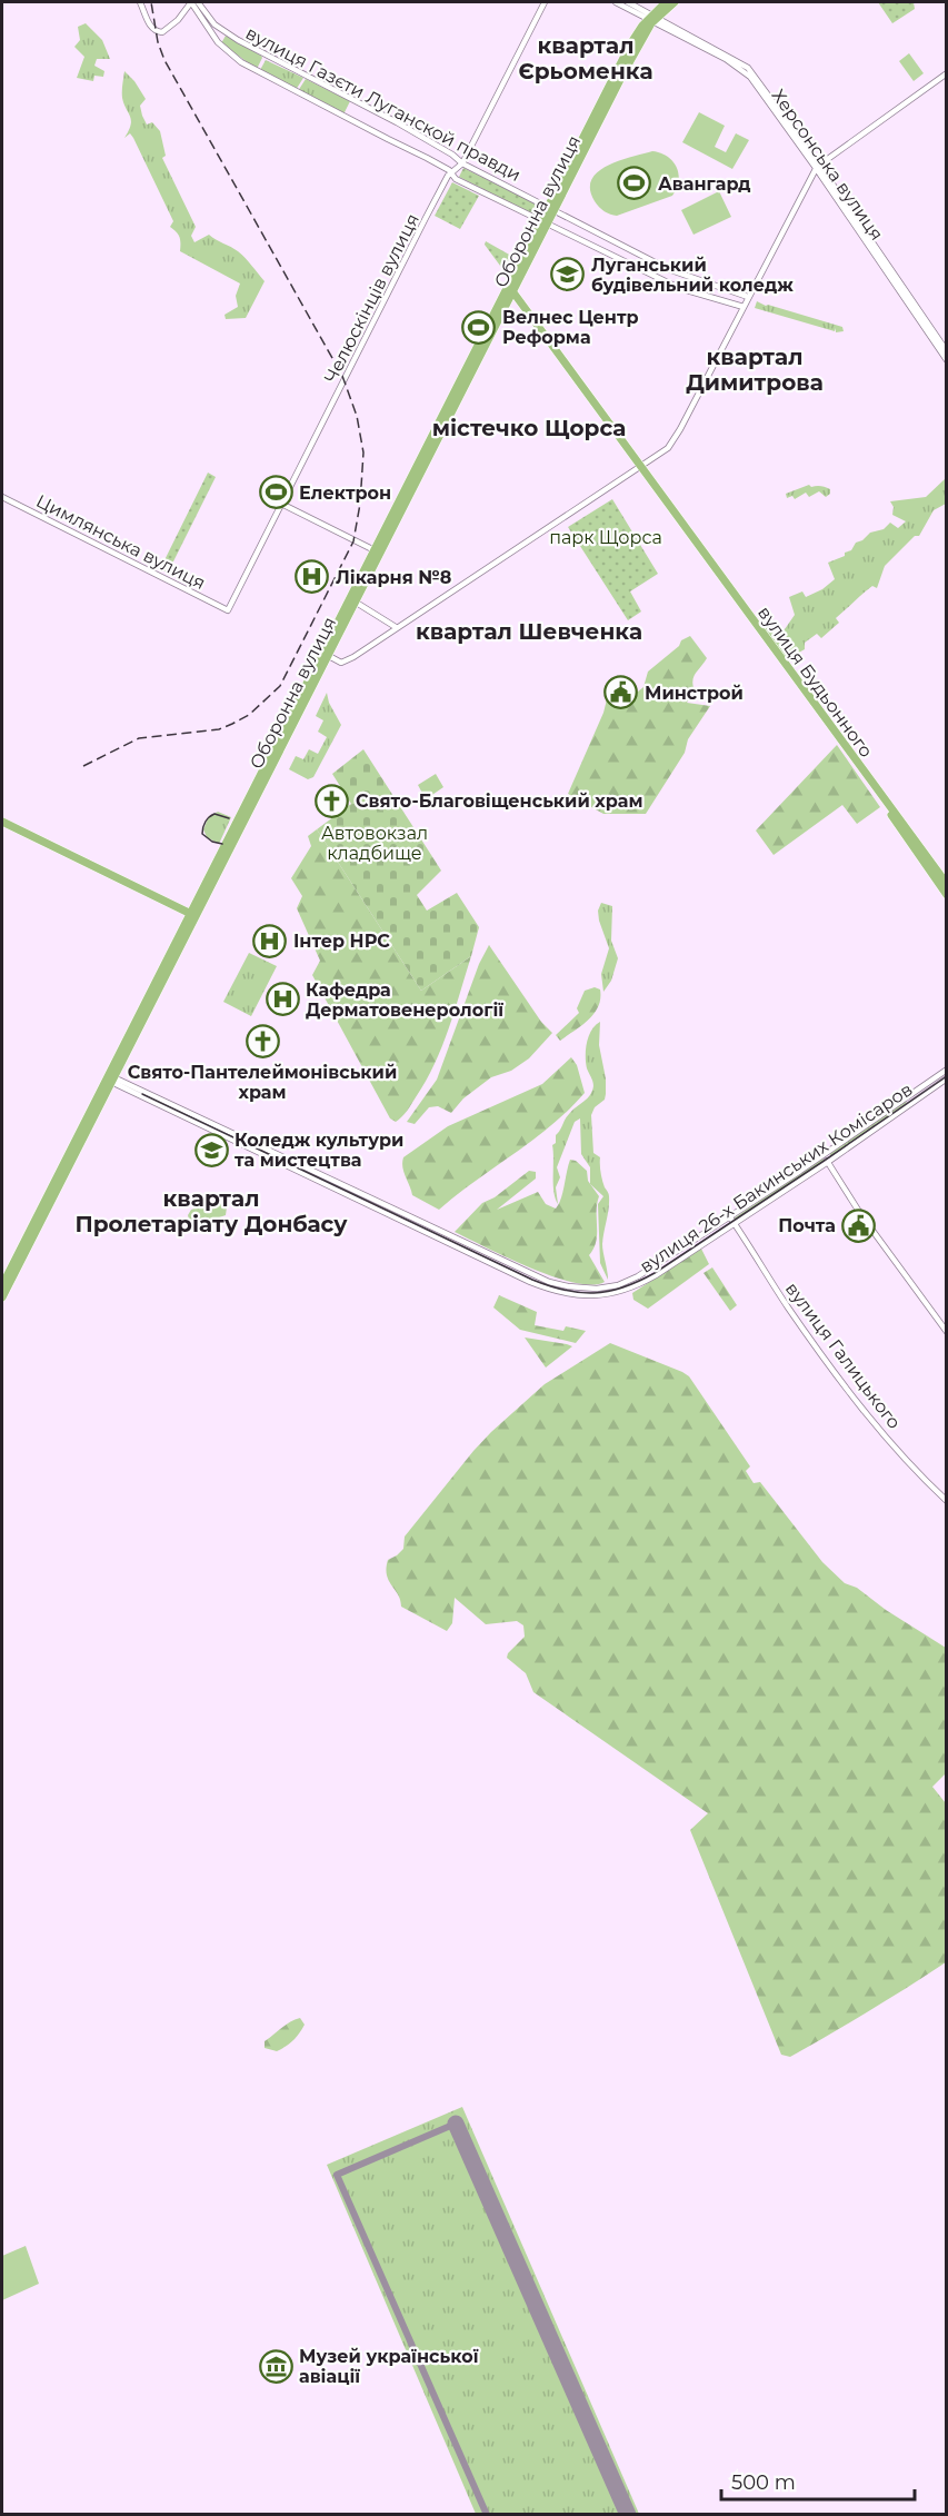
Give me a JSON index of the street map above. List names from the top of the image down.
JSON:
{
  "streets": {
    "main road": ["Оборонна вулиця", "вулиця Будьонного"],
    "street": [
      "вулиця Газєти Луганской правди",
      "Херсонська вулиця",
      "Челюскінців вулиця",
      "Цимлянська вулиця",
      "вулиця 26-х Бакинських Комісаров",
      "вулиця Галицького"
    ]
  },
  "crossings": [
    ["вулиця Газєти Луганской правди", "Оборонна вулиця"],
    ["вулиця Газєти Луганской правди", "Челюскінців вулиця"],
    ["Херсонська вулиця", "Оборонна вулиця"],
    ["Оборонна вулиця", "вулиця Будьонного"],
    ["Оборонна вулиця", "вулиця 26-х Бакинських Комісаров"],
    ["Челюскінців вулиця", "Цимлянська вулиця"],
    ["вулиця 26-х Бакинських Комісаров", "вулиця Галицького"]
  ],
  "districts": [
    "квартал Єрьоменка",
    "квартал Димитрова",
    "містечко Щорса",
    "квартал Шевченка",
    "квартал Пролетаріату Донбасу"
  ],
  "parks": ["парк Щорса", "Автовокзал кладбище"],
  "places": {
    "sports": ["Авангард", "Велнес Центр Реформа", "Електрон"],
    "school or university": ["Луганський будівельний коледж", "Коледж культури та мистецтва"],
    "hospital": ["Лікарня №8", "Інтер НРС", "Кафедра Дерматовенерології"],
    "public building": ["Минстрой", "Почта"],
    "church": ["Свято-Благовіщенський храм", "Свято-Пантелеймонівський храм"],
    "museum": ["Музей української авіації"]
  },
  "scale_bar": "500 m"
}
